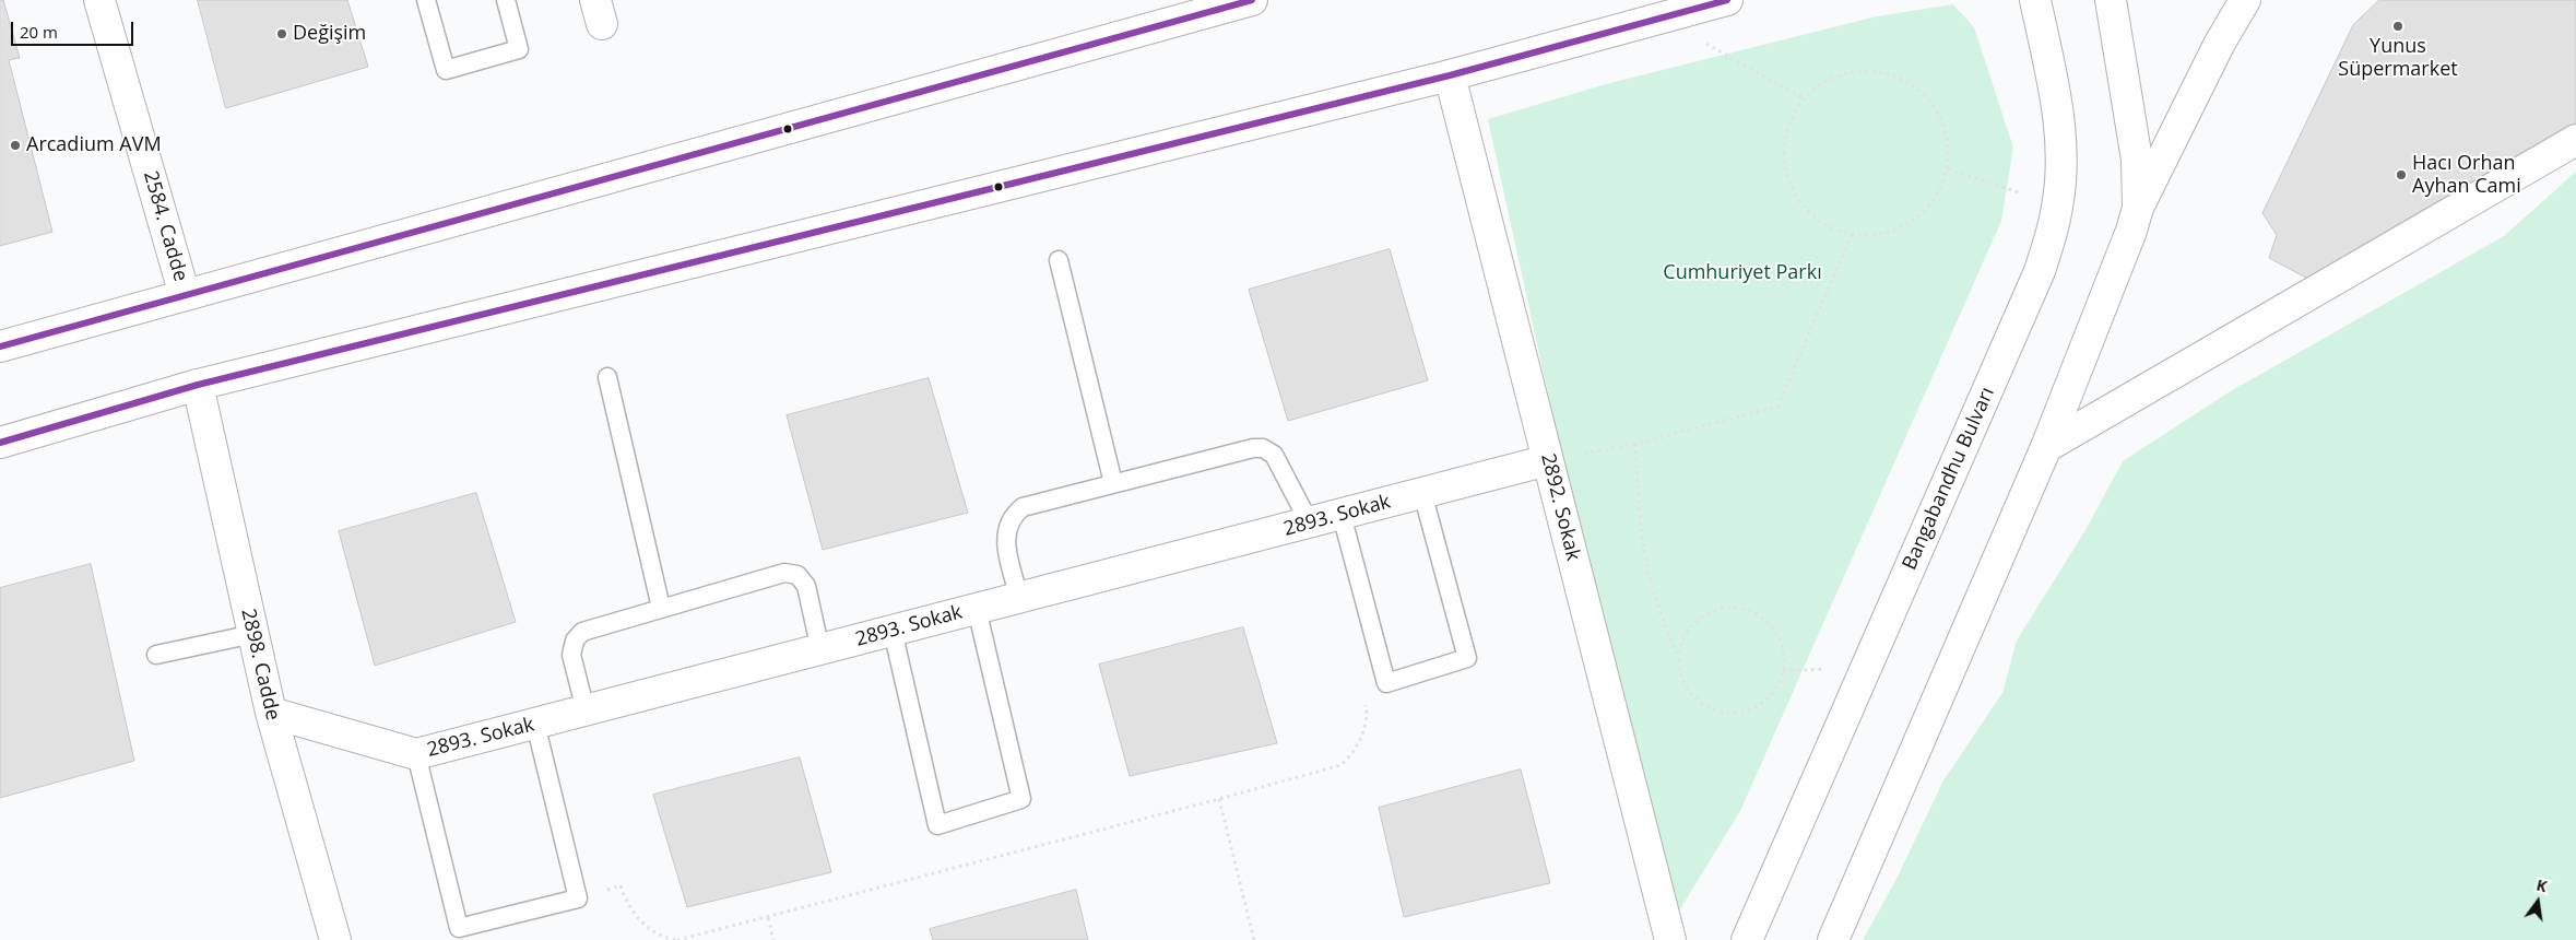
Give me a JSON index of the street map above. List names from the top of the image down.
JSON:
{
  "streets": {
    "main road": [
      "2584. Cadde",
      "Bangabandhu Bulvarı",
      "2892. Sokak",
      "2893. Sokak",
      "2898. Cadde"
    ]
  },
  "crossings": [
    ["2892. Sokak", "2893. Sokak"],
    ["2893. Sokak", "2898. Cadde"]
  ],
  "parks": ["Cumhuriyet Parkı"],
  "places": [
    "Yunus Süpermarket",
    "Değişim",
    "Arcadium AVM",
    "Hacı Orhan Ayhan Cami"
  ],
  "scale_bar": "20 m",
  "north": "top"
}
